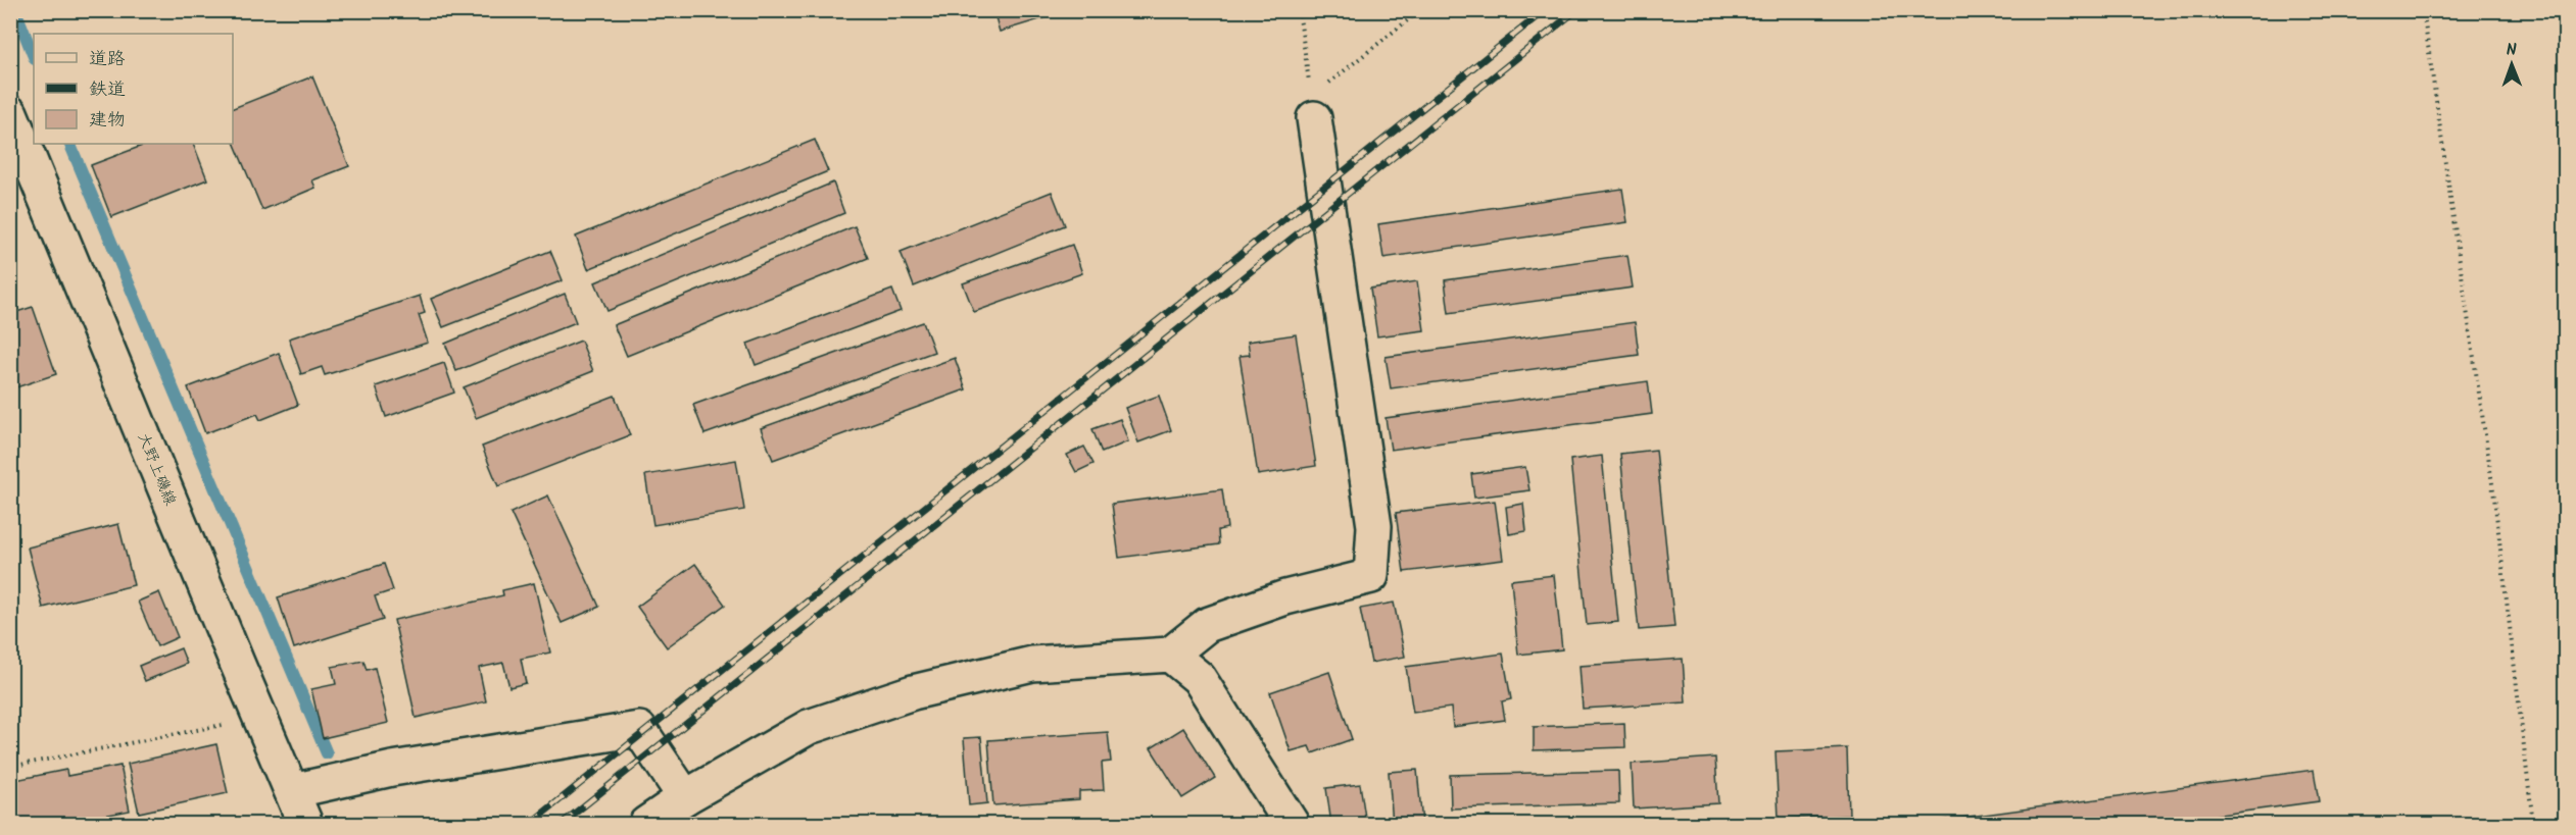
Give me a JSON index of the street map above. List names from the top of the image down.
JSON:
{
  "streets": {
    "street": ["大野上磯線"]
  },
  "legend": ["道路", "鉄道", "建物"],
  "north": "top"
}
